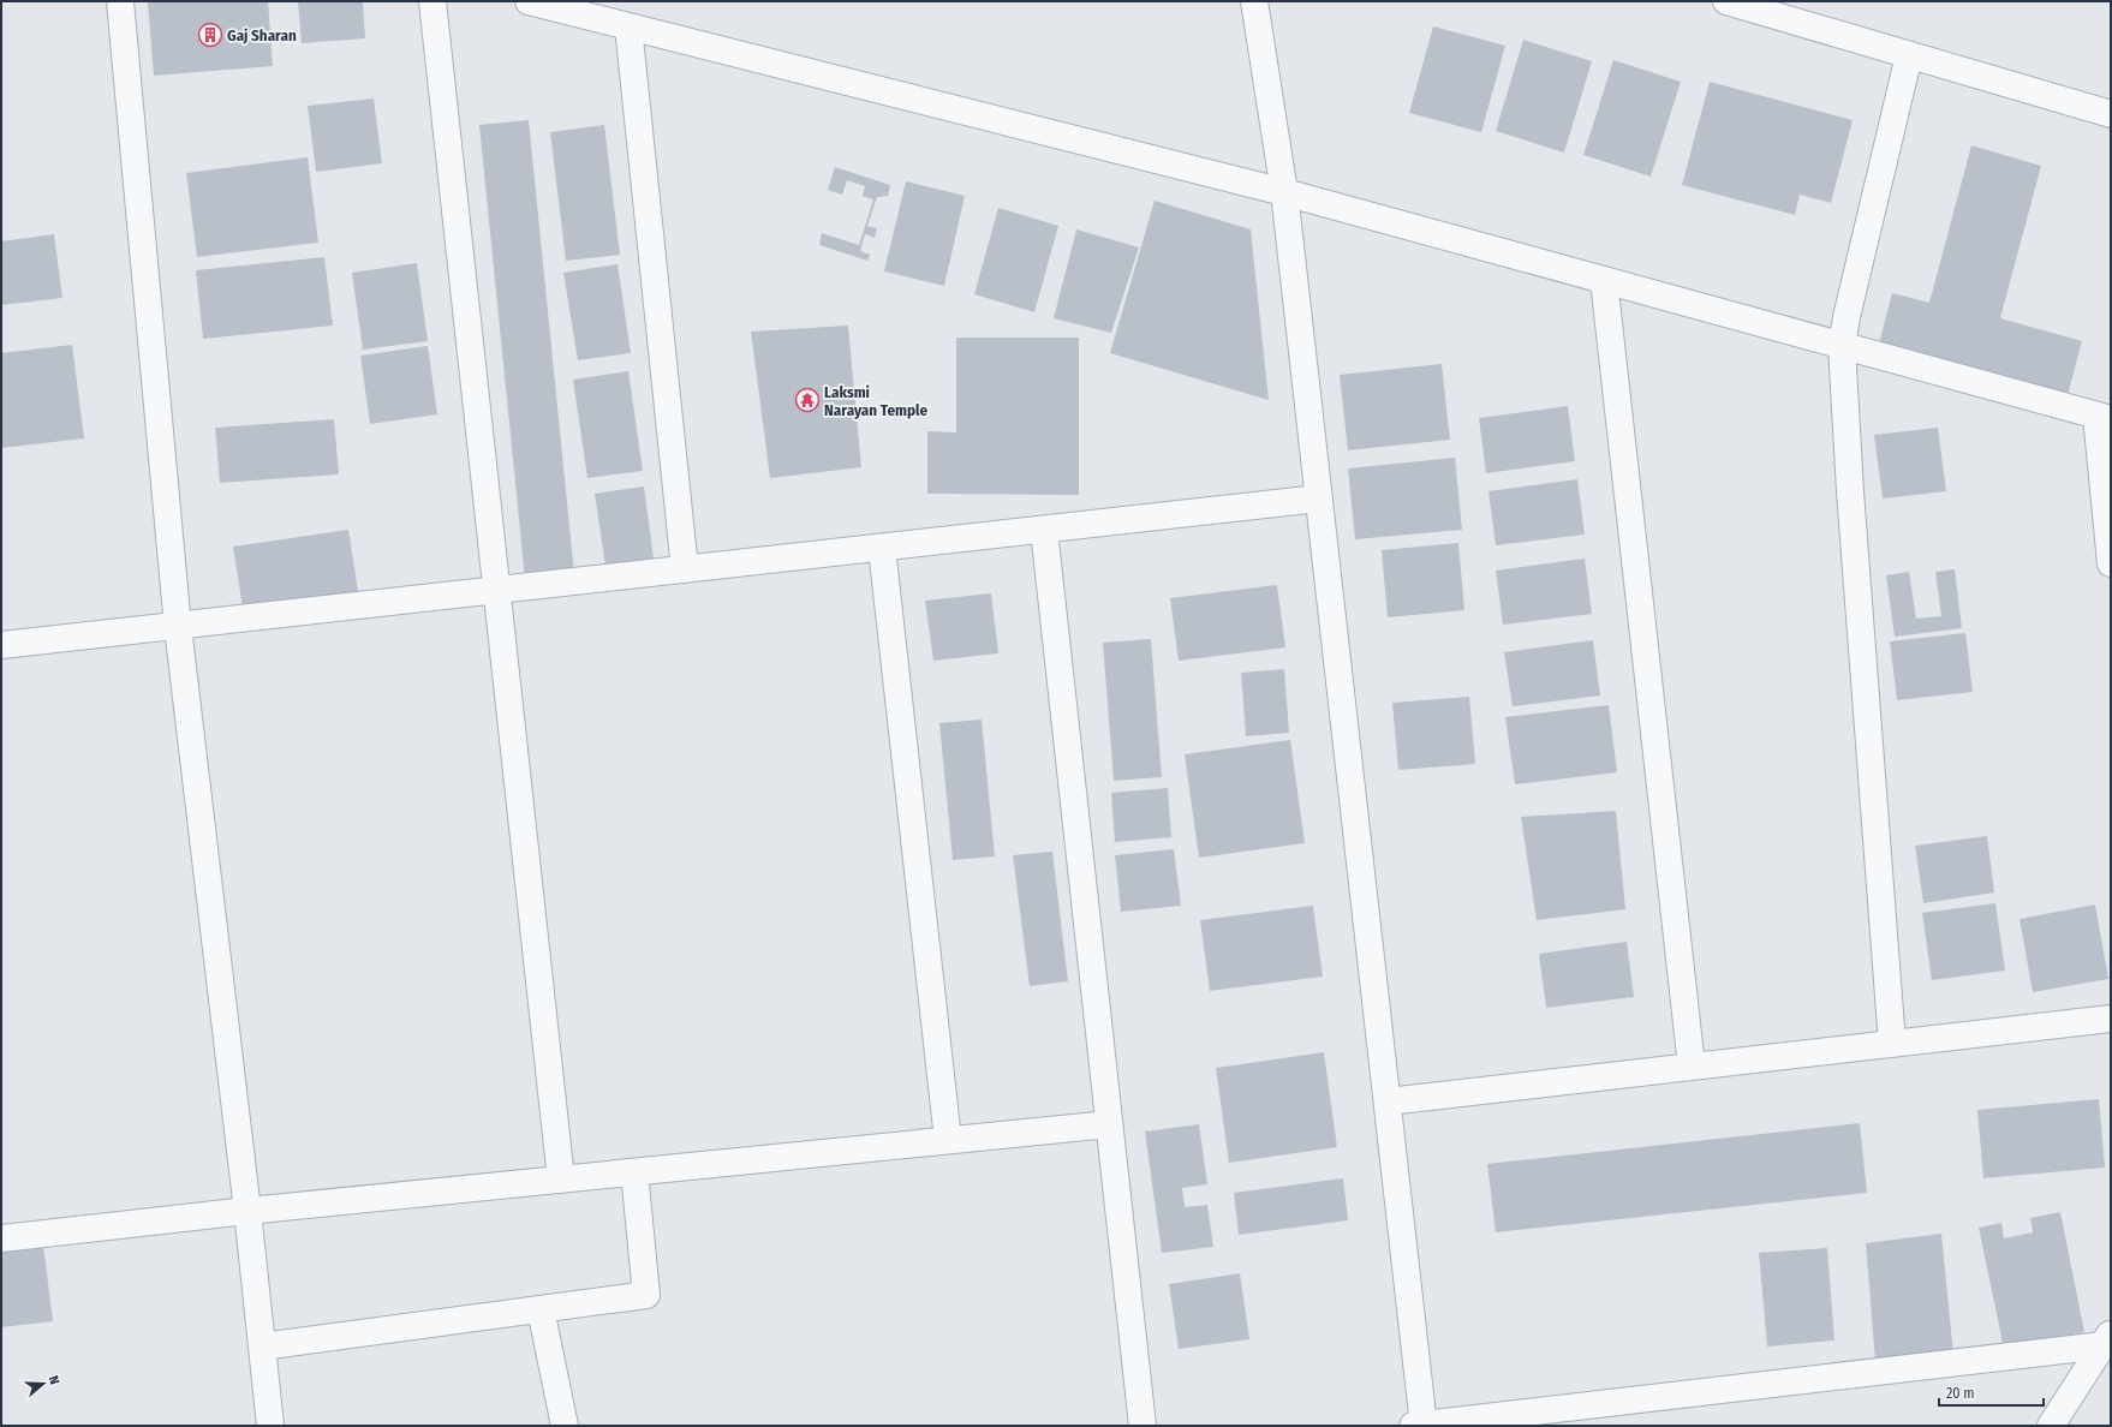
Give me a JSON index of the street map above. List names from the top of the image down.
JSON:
{
  "places": {
    "building": ["Gaj Sharan"],
    "temple": ["Laksmi Narayan Temple"]
  },
  "scale_bar": "20 m",
  "north": "right"
}
